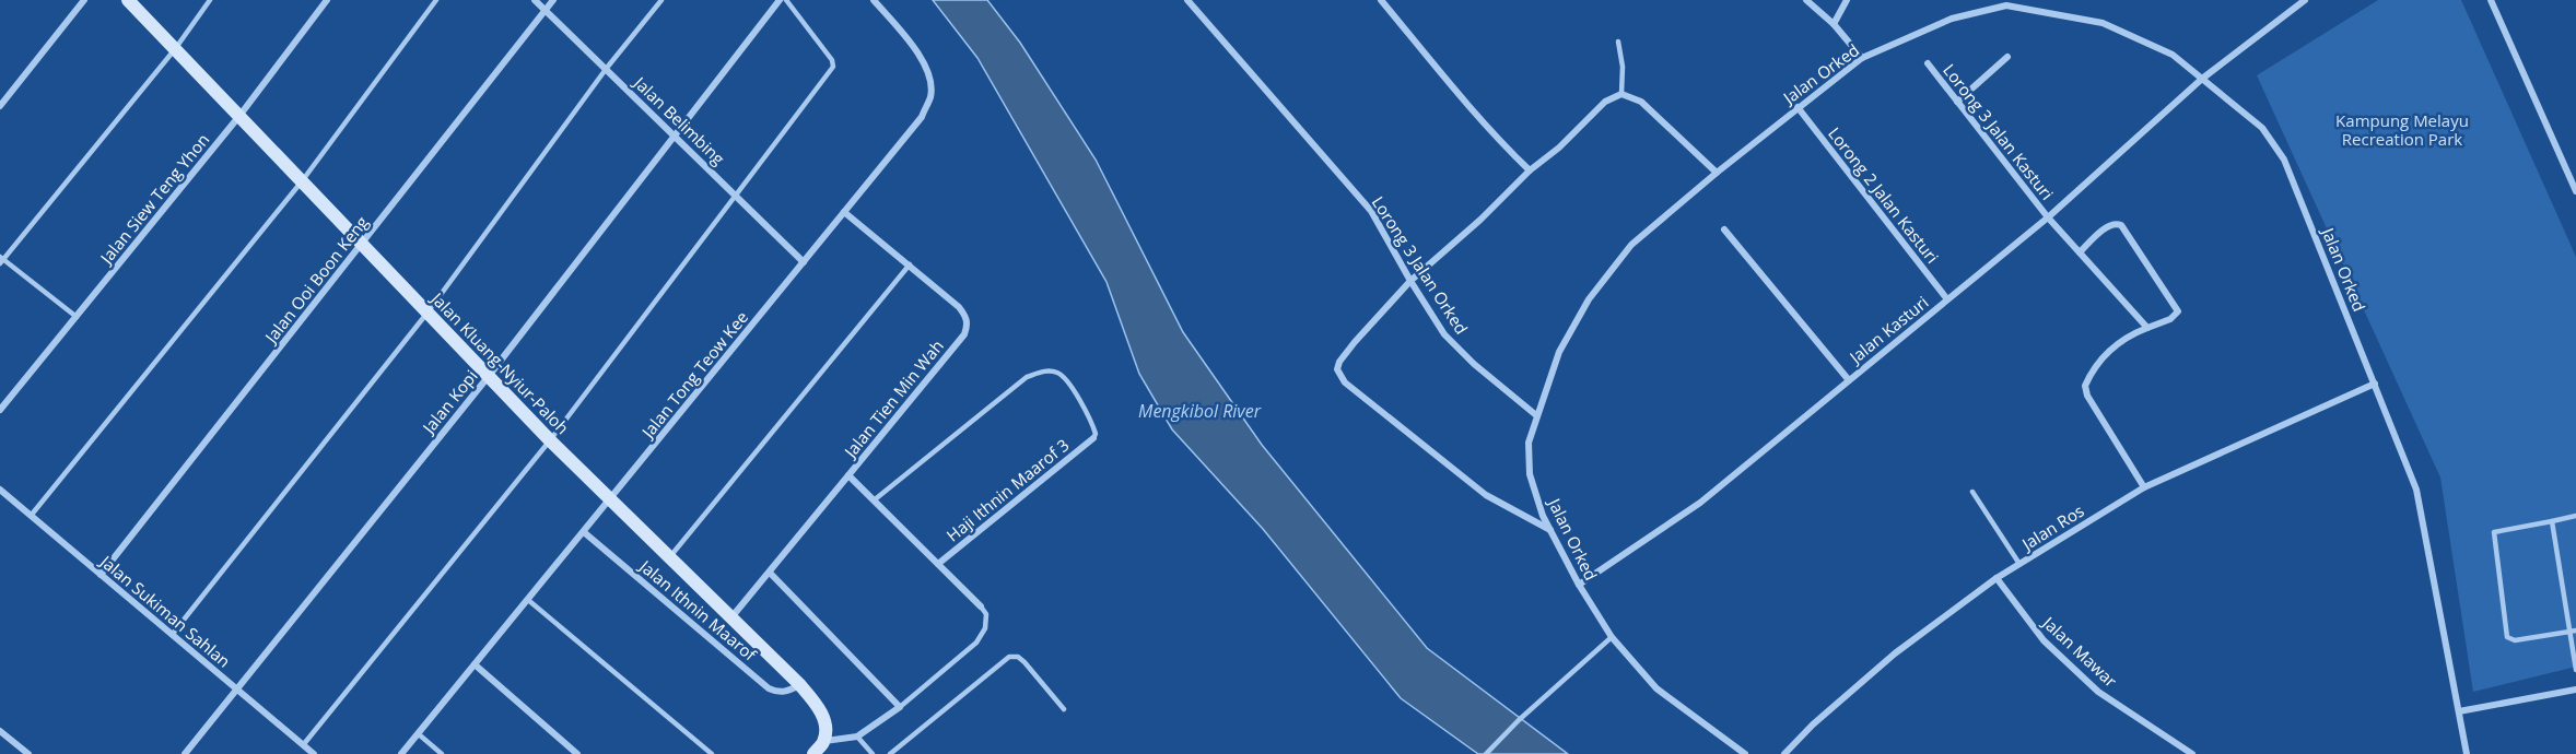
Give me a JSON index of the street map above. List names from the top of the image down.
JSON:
{
  "streets": {
    "street": [
      "Jalan Orked",
      "Jalan Belimbing",
      "Lorong 3 Jalan Kasturi",
      "Lorong 2 Jalan Kasturi",
      "Jalan Siew Teng Yhon",
      "Lorong 3 Jalan Orked",
      "Jalan Ooi Boon Keng",
      "Jalan Kasturi",
      "Jalan Kluang-Nyiur-Paloh",
      "Jalan Tong Teow Kee",
      "Jalan Tien Min Wah",
      "Jalan Kopi",
      "Haji Ithnin Maarof 3",
      "Jalan Ros",
      "Jalan Ithnin Maarof",
      "Jalan Sukiman Sahlan",
      "Jalan Mawar"
    ]
  },
  "crossings": [
    ["Jalan Orked", "Lorong 2 Jalan Kasturi"],
    ["Jalan Orked", "Lorong 3 Jalan Orked"],
    ["Jalan Orked", "Jalan Kasturi"],
    ["Jalan Orked", "Jalan Ros"],
    ["Jalan Belimbing", "Jalan Ooi Boon Keng"],
    ["Jalan Belimbing", "Jalan Tong Teow Kee"],
    ["Jalan Belimbing", "Jalan Kopi"],
    ["Lorong 3 Jalan Kasturi", "Jalan Kasturi"],
    ["Lorong 2 Jalan Kasturi", "Jalan Kasturi"],
    ["Jalan Siew Teng Yhon", "Jalan Kluang-Nyiur-Paloh"],
    ["Jalan Ooi Boon Keng", "Jalan Kluang-Nyiur-Paloh"],
    ["Jalan Ooi Boon Keng", "Jalan Sukiman Sahlan"],
    ["Jalan Kluang-Nyiur-Paloh", "Jalan Tong Teow Kee"],
    ["Jalan Kluang-Nyiur-Paloh", "Jalan Tien Min Wah"],
    ["Jalan Kluang-Nyiur-Paloh", "Jalan Kopi"],
    ["Jalan Kluang-Nyiur-Paloh", "Jalan Ithnin Maarof"],
    ["Jalan Tong Teow Kee", "Jalan Tien Min Wah"],
    ["Jalan Tong Teow Kee", "Jalan Ithnin Maarof"],
    ["Jalan Kopi", "Jalan Sukiman Sahlan"],
    ["Jalan Ros", "Jalan Mawar"]
  ],
  "water": ["Mengkibol River"],
  "parks": ["Kampung Melayu Recreation Park"]
}
